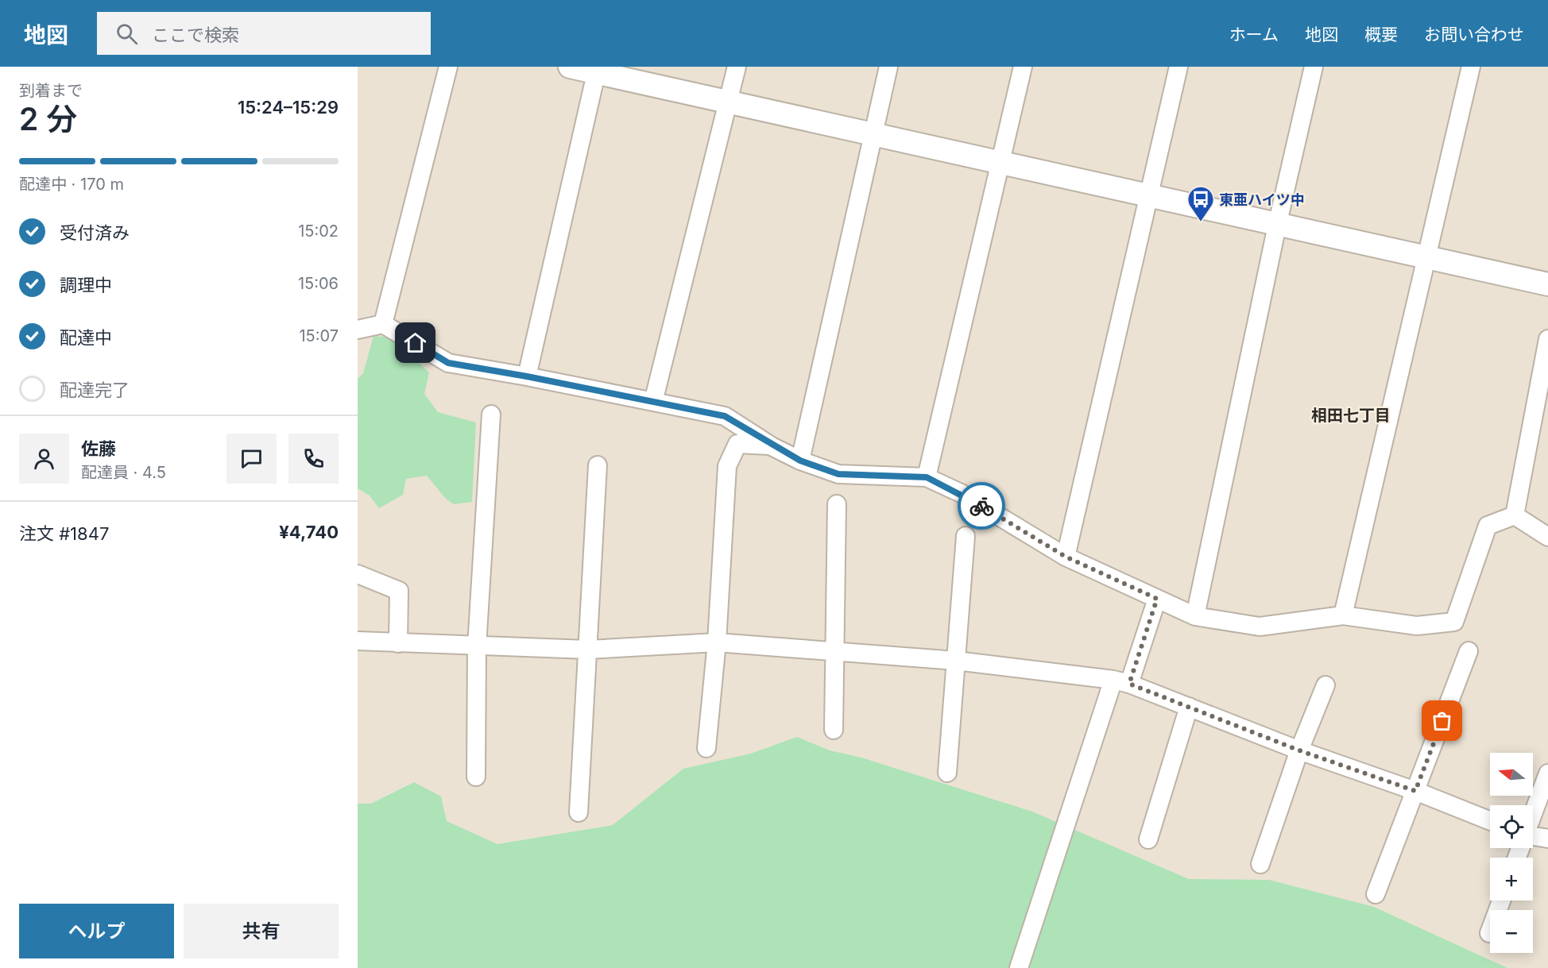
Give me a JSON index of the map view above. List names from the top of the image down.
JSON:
{
  "districts": ["相田七丁目"],
  "places": {
    "bus stop": ["東亜ハイツ中"]
  },
  "north": "left",
  "page": {
    "header": "地図",
    "search": "ここで検索",
    "nav": [
      "ホーム",
      "地図",
      "概要",
      "お問い合わせ"
    ],
    "heading": ["2 分", "到着まで", "15:24–15:29"],
    "panel": [
      "佐藤",
      "配達員 · 4.5",
      "注文 #1847",
      "¥4,740"
    ],
    "bar": "配達中 · 170 m",
    "list": [
      ["受付済み", "15:02"],
      ["調理中", "15:06"],
      ["配達中", "15:07"],
      "配達完了"
    ],
    "map_buttons": ["+", "−"],
    "buttons": ["ヘルプ", "共有"]
  }
}
